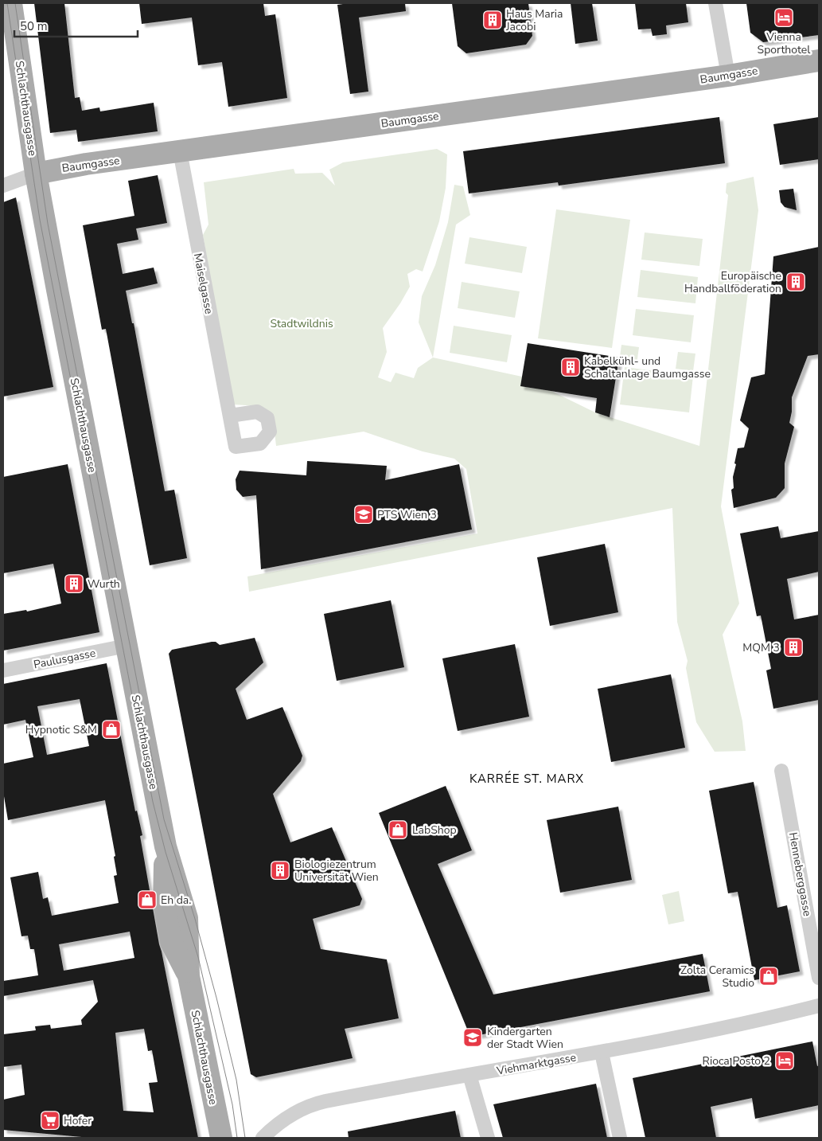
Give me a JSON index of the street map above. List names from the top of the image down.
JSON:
{
  "streets": {
    "main road": ["Baumgasse", "Schlachthausgasse"],
    "street": [
      "Maiselgasse",
      "Paulusgasse",
      "Henneberggasse",
      "Viehmarktgasse"
    ]
  },
  "crossings": [
    ["Baumgasse", "Schlachthausgasse"],
    ["Baumgasse", "Maiselgasse"],
    ["Schlachthausgasse", "Paulusgasse"]
  ],
  "districts": ["KARRÉE ST. MARX"],
  "parks": ["Stadtwildnis"],
  "places": {
    "hotel": ["Vienna Sporthotel", "Rioca Posto 2"],
    "building": [
      "Haus Maria Jacobi",
      "Europäische Handballföderation",
      "Kabelkühl- und Schaltanlage Baumgasse",
      "Wurth",
      "MQM 3",
      "Biologiezentrum Universität Wien"
    ],
    "school or university": ["PTS Wien 3", "Kindergarten der Stadt Wien"],
    "shop": [
      "Hypnotic S&M",
      "LabShop",
      "Eh da.",
      "Zolta Ceramics Studio"
    ],
    "supermarket": ["Hofer"]
  },
  "scale_bar": "50 m"
}
